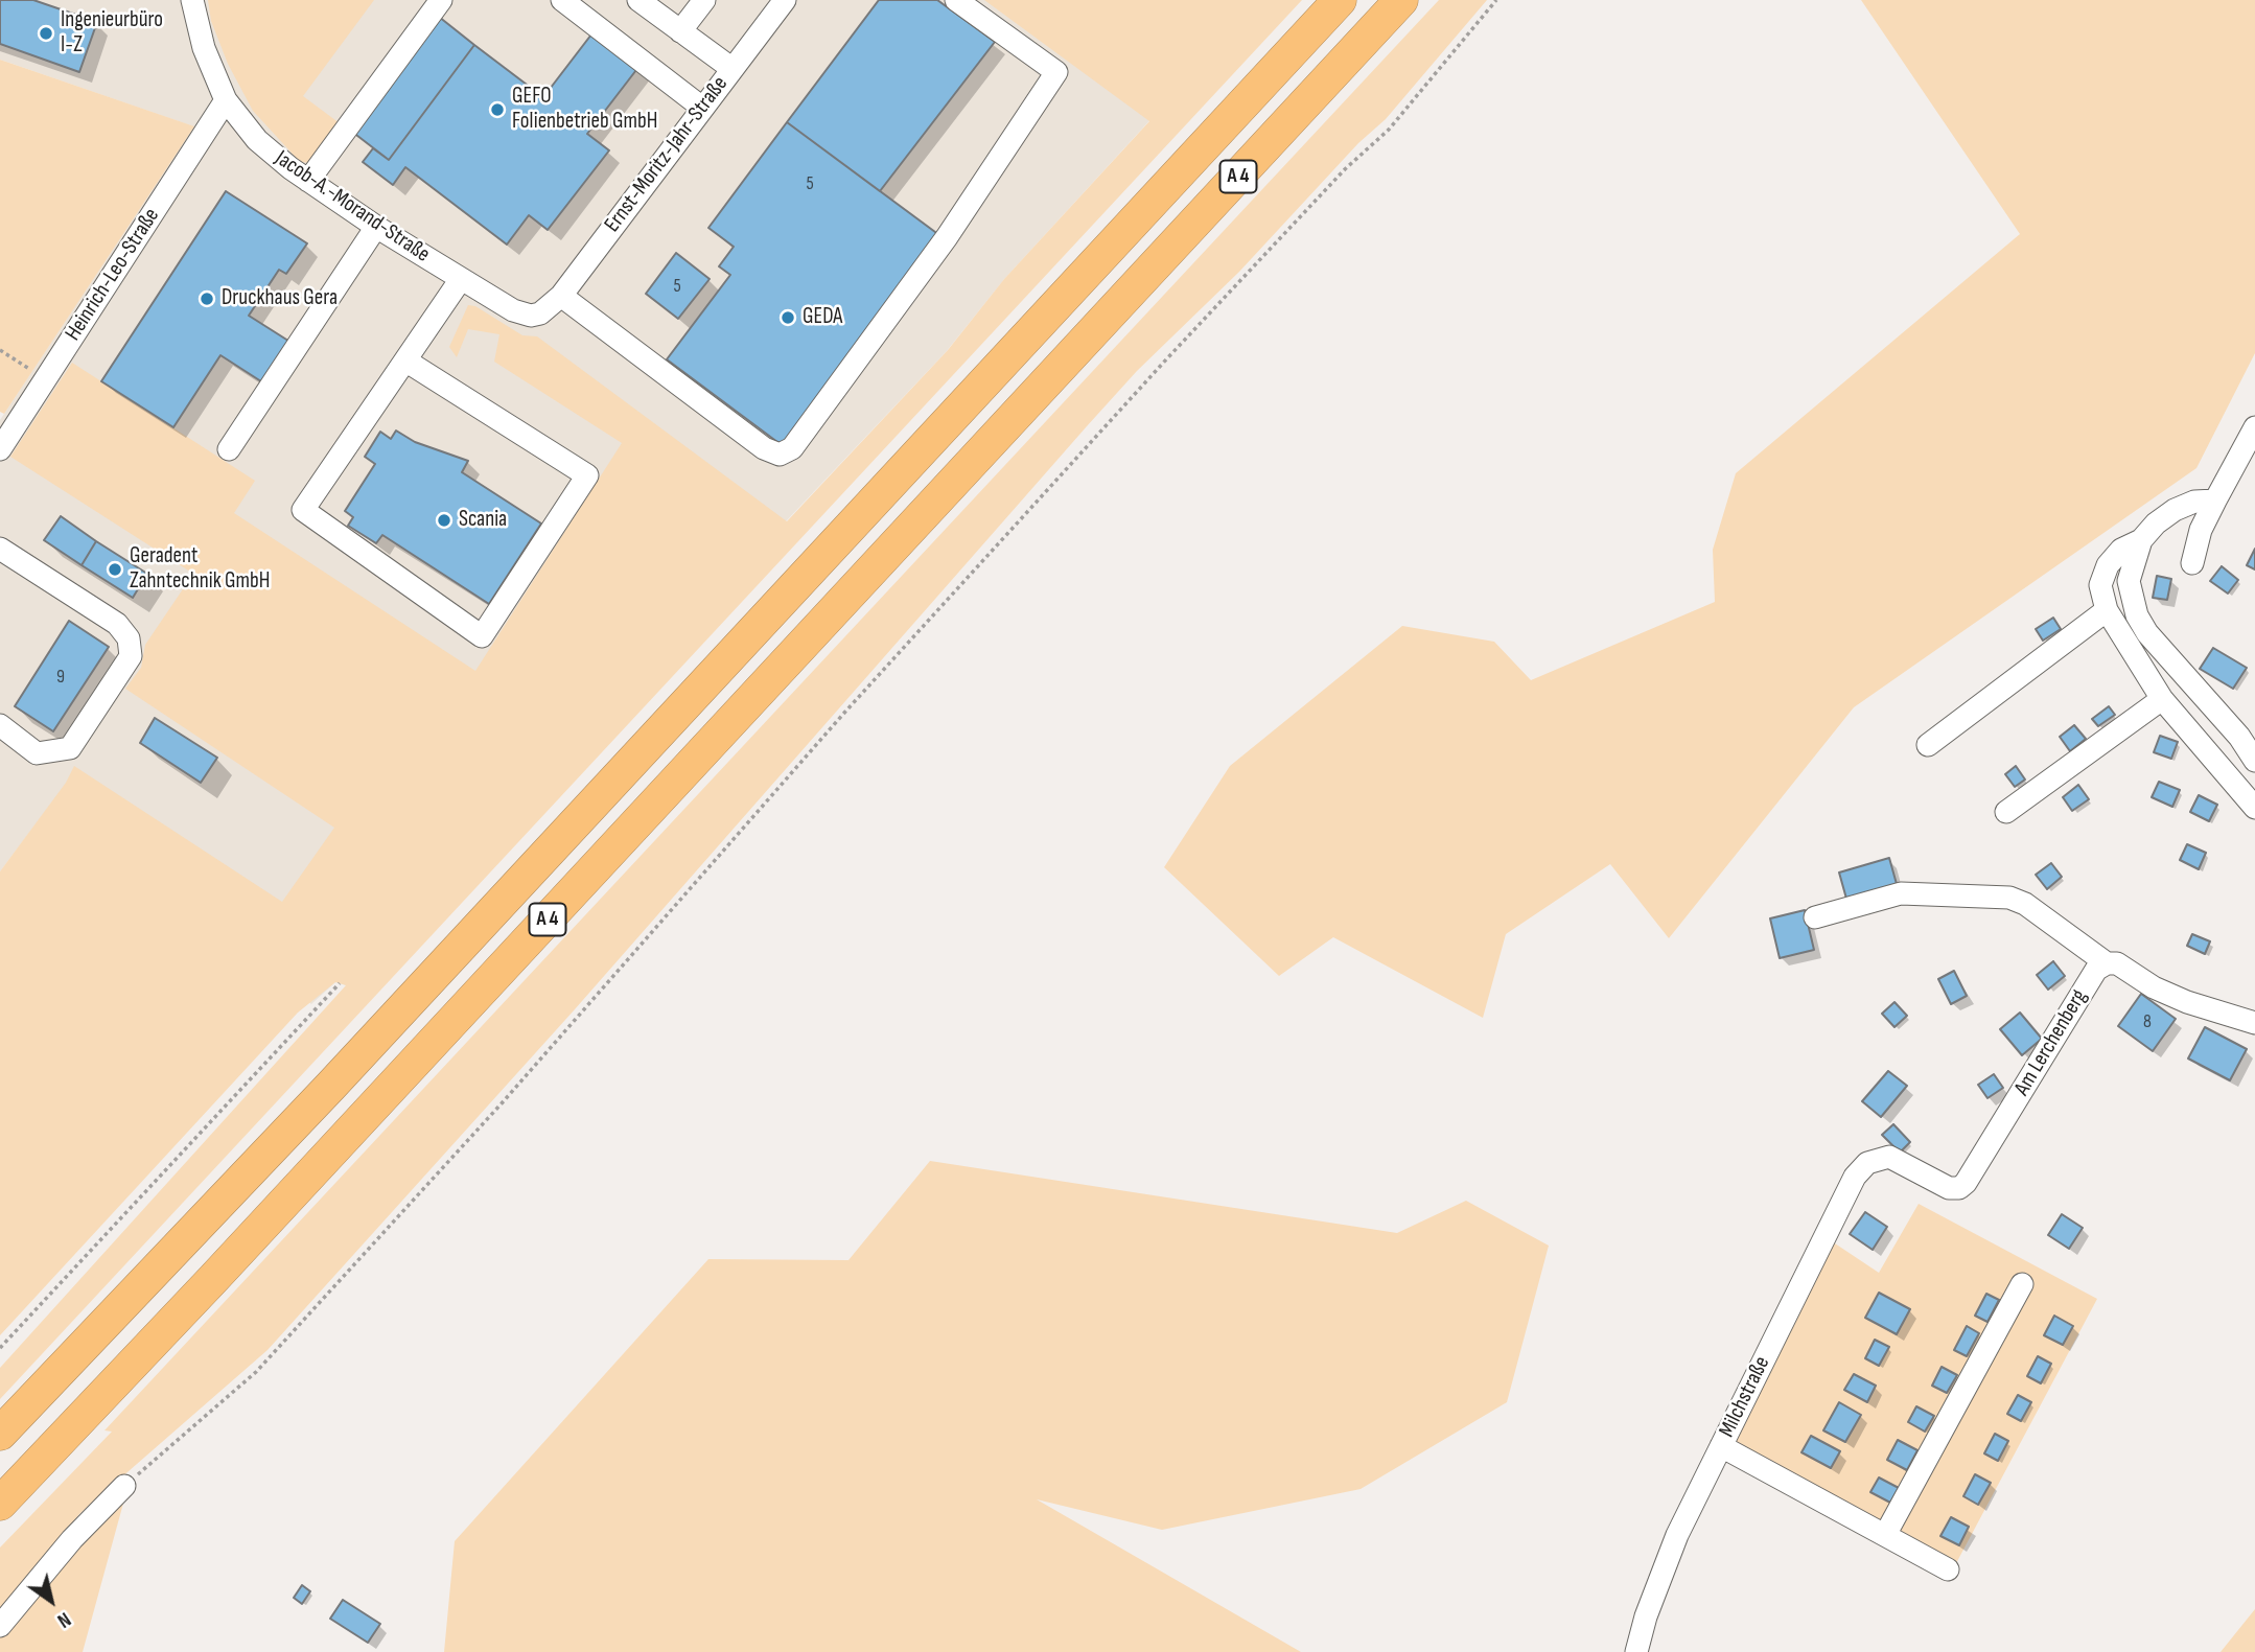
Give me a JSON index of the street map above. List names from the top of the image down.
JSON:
{
  "streets": {
    "highway": ["A 4"],
    "street": [
      "Ernst-Moritz-Jahr-Straße",
      "Jacob-A.-Morand-Straße",
      "Heinrich-Leo-Straße",
      "Am Lerchenberg",
      "Milchstraße"
    ]
  },
  "crossings": [
    ["Ernst-Moritz-Jahr-Straße", "Jacob-A.-Morand-Straße"],
    ["Jacob-A.-Morand-Straße", "Heinrich-Leo-Straße"],
    ["Am Lerchenberg", "Milchstraße"]
  ],
  "places": [
    "Ingenieurbüro I-Z",
    "GEFO Folienbetrieb GmbH",
    "Druckhaus Gera",
    "GEDA",
    "Scania",
    "Geradent Zahntechnik GmbH"
  ],
  "house_numbers": [
    "5",
    "5",
    "9",
    "8"
  ],
  "north": "bottom right"
}
